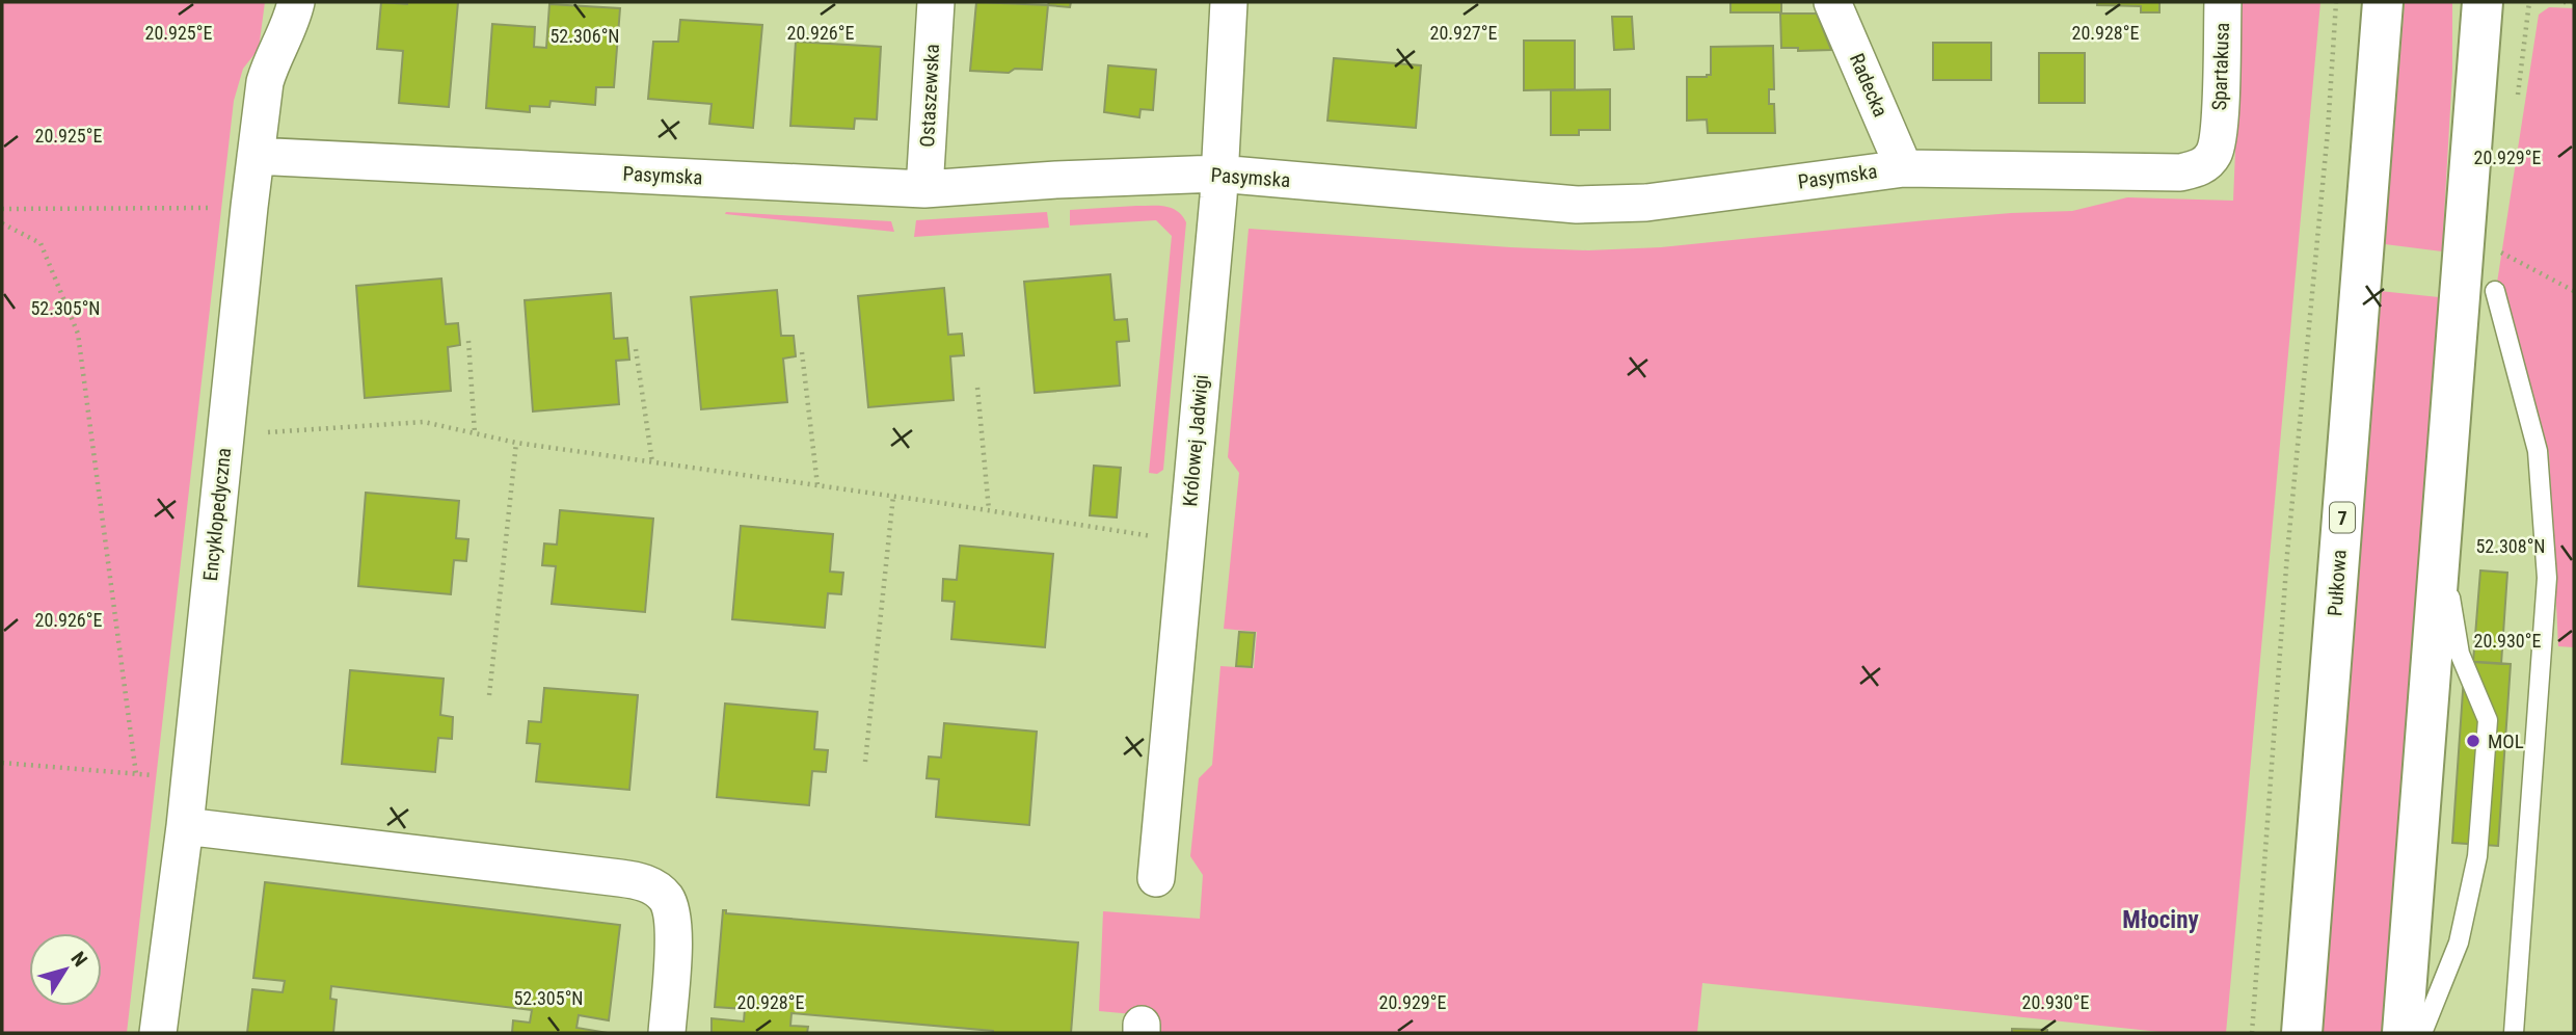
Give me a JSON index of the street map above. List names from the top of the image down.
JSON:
{
  "streets": {
    "highway": ["7", "Pułkowa"],
    "street": [
      "Spartakusa",
      "Radecka",
      "Ostaszewska",
      "Pasymska",
      "Królowej Jadwigi",
      "Encyklopedyczna"
    ]
  },
  "crossings": [
    ["Spartakusa", "Pasymska"],
    ["Radecka", "Pasymska"],
    ["Ostaszewska", "Pasymska"],
    ["Pasymska", "Królowej Jadwigi"],
    ["Pasymska", "Encyklopedyczna"]
  ],
  "districts": ["Młociny"],
  "places": ["MOL"],
  "north": "top right",
  "coordinates": [
    "20.925°E",
    "20.926°E",
    "20.927°E",
    "20.928°E",
    "52.306°N",
    "20.929°E",
    "52.305°N",
    "52.308°N",
    "20.930°E"
  ]
}
